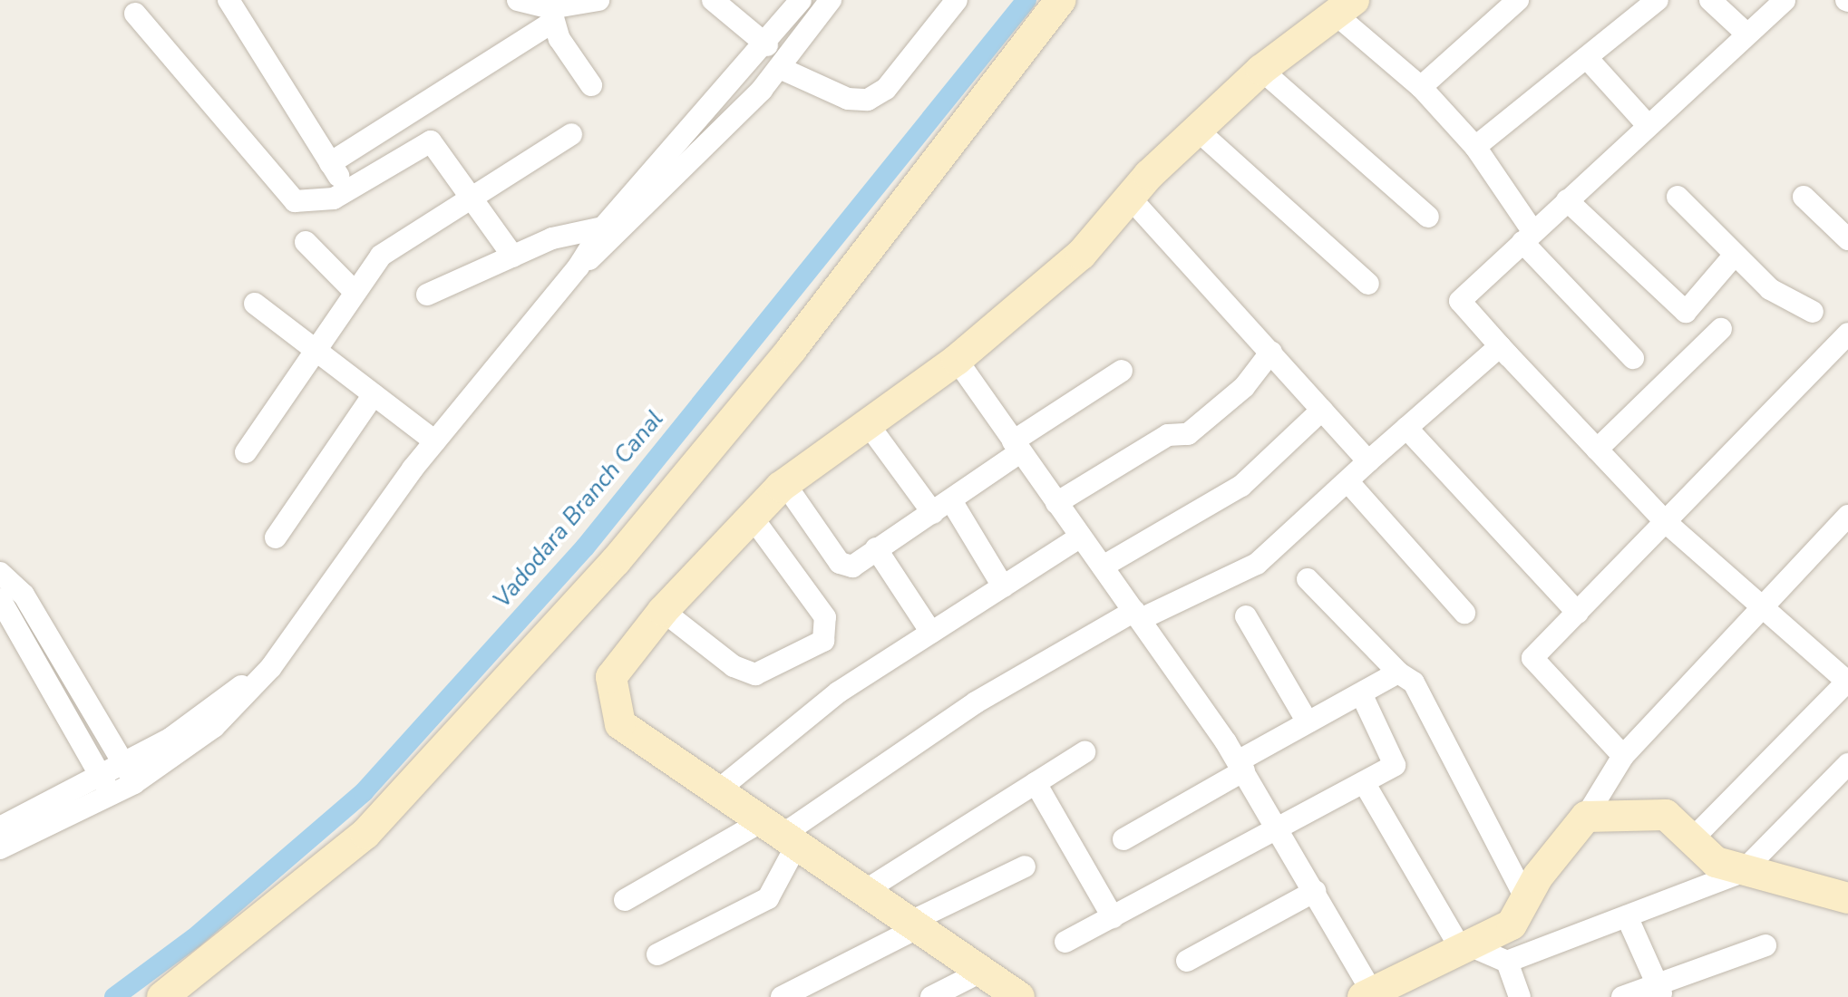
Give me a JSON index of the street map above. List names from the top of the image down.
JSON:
{
  "water": ["Vadodara Branch Canal"]
}
